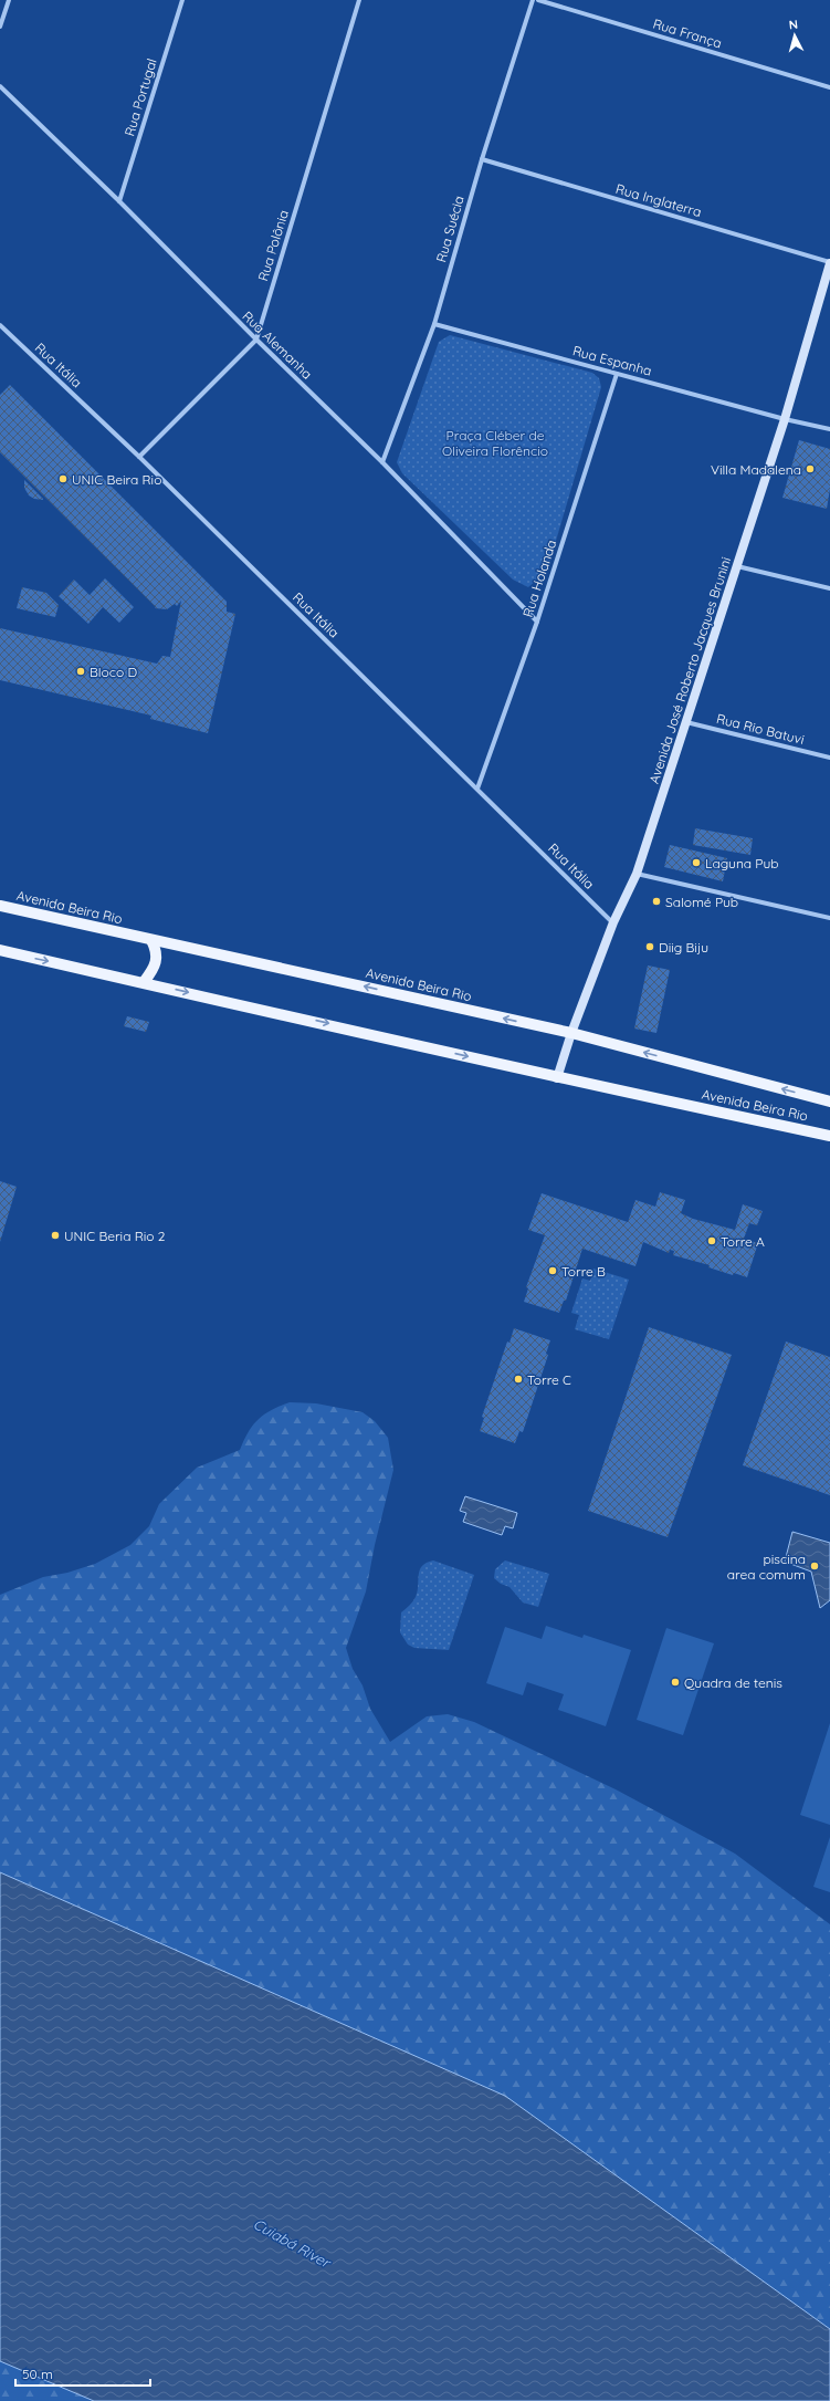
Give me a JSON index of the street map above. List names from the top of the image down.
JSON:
{
  "streets": {
    "main road": ["Avenida José Roberto Jacques Brunini", "Avenida Beira Rio"],
    "street": [
      "Rua França",
      "Rua Portugal",
      "Rua Inglaterra",
      "Rua Suécia",
      "Rua Polônia",
      "Rua Alemanha",
      "Rua Espanha",
      "Rua Itália",
      "Rua Holanda",
      "Rua Rio Batuvi"
    ]
  },
  "crossings": [
    ["Rua Portugal", "Rua Alemanha"],
    ["Rua Inglaterra", "Rua Suécia"],
    ["Rua Inglaterra", "Avenida José Roberto Jacques Brunini"],
    ["Rua Suécia", "Rua Alemanha"],
    ["Rua Suécia", "Rua Espanha"],
    ["Rua Polônia", "Rua Alemanha"],
    ["Rua Polônia", "Rua Itália"],
    ["Rua Alemanha", "Rua Holanda"],
    ["Rua Espanha", "Rua Holanda"],
    ["Rua Espanha", "Avenida José Roberto Jacques Brunini"],
    ["Rua Itália", "Rua Holanda"],
    ["Rua Itália", "Avenida José Roberto Jacques Brunini"],
    ["Avenida José Roberto Jacques Brunini", "Rua Rio Batuvi"],
    ["Avenida José Roberto Jacques Brunini", "Avenida Beira Rio"]
  ],
  "water": ["Cuiabá River"],
  "parks": ["Praça Cléber de Oliveira Florêncio"],
  "places": [
    "Villa Madalena",
    "UNIC Beira Rio",
    "Bloco D",
    "Laguna Pub",
    "Salomé Pub",
    "Diig Biju",
    "UNIC Beria Rio 2",
    "Torre A",
    "Torre B",
    "Torre C",
    "piscina area comum",
    "Quadra de tenis"
  ],
  "scale_bar": "50 m",
  "north": "top"
}
